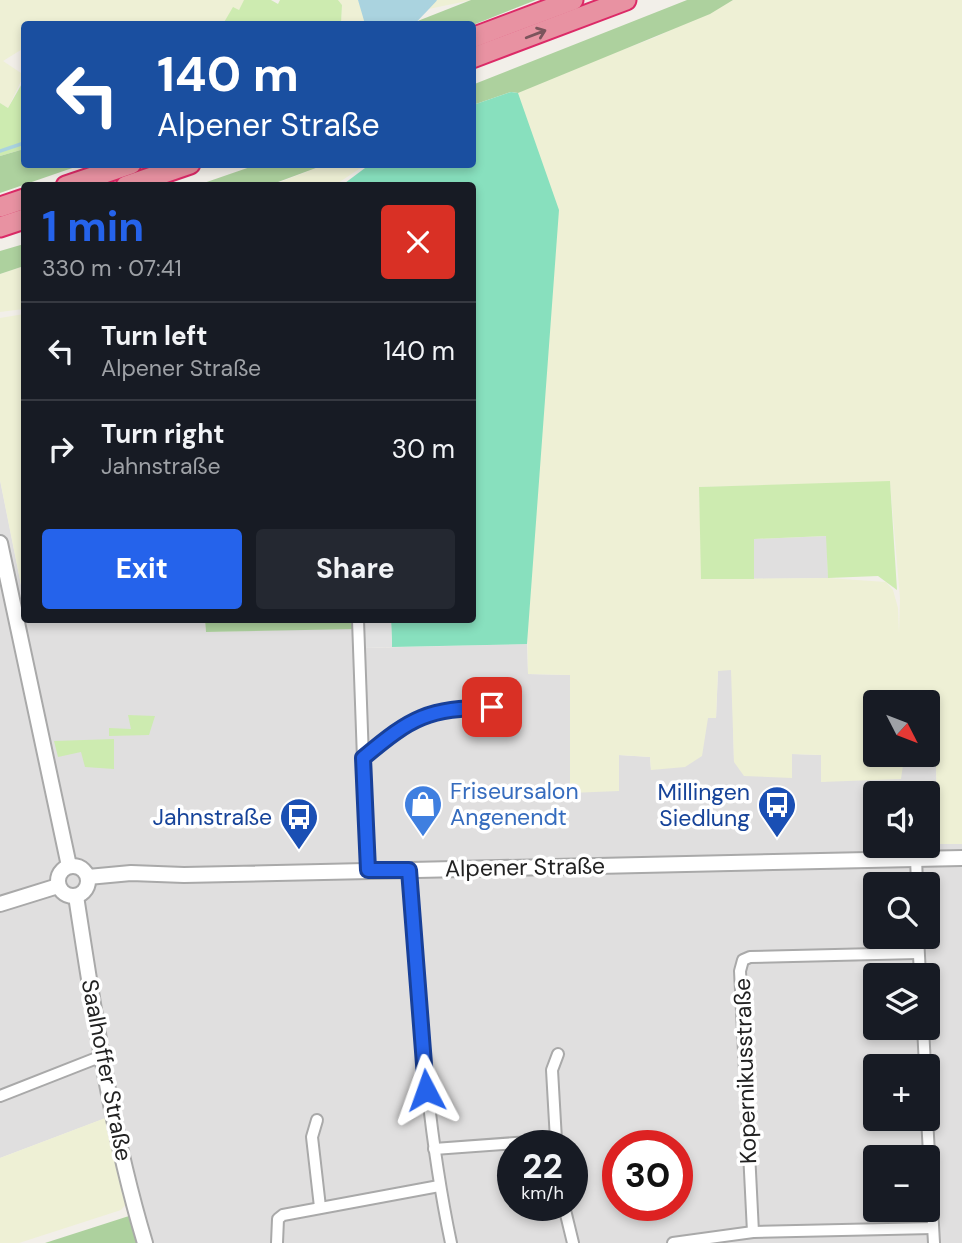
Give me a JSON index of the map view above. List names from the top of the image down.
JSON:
{
  "streets": {
    "street": ["Alpener Straße", "Saalhoffer Straße", "Kopernikusstraße"]
  },
  "crossings": [
    ["Alpener Straße", "Saalhoffer Straße"]
  ],
  "places": {
    "shop": ["Friseursalon Angenendt"],
    "bus stop": ["Millingen Siedlung", "Jahnstraße"]
  },
  "north": "bottom right",
  "page": {
    "turn": ["140 m", "Alpener Straße"],
    "heading": ["1 min", "330 m · 07:41"],
    "list": [
      {
        "name": "Turn left",
        "note": "Alpener Straße",
        "value": "140 m"
      },
      {
        "name": "Turn right",
        "note": "Jahnstraße",
        "value": "30 m"
      }
    ],
    "buttons": ["Exit", "Share"],
    "map_buttons": ["+", "−"],
    "speed": "22 km/h",
    "limit": "30"
  }
}
